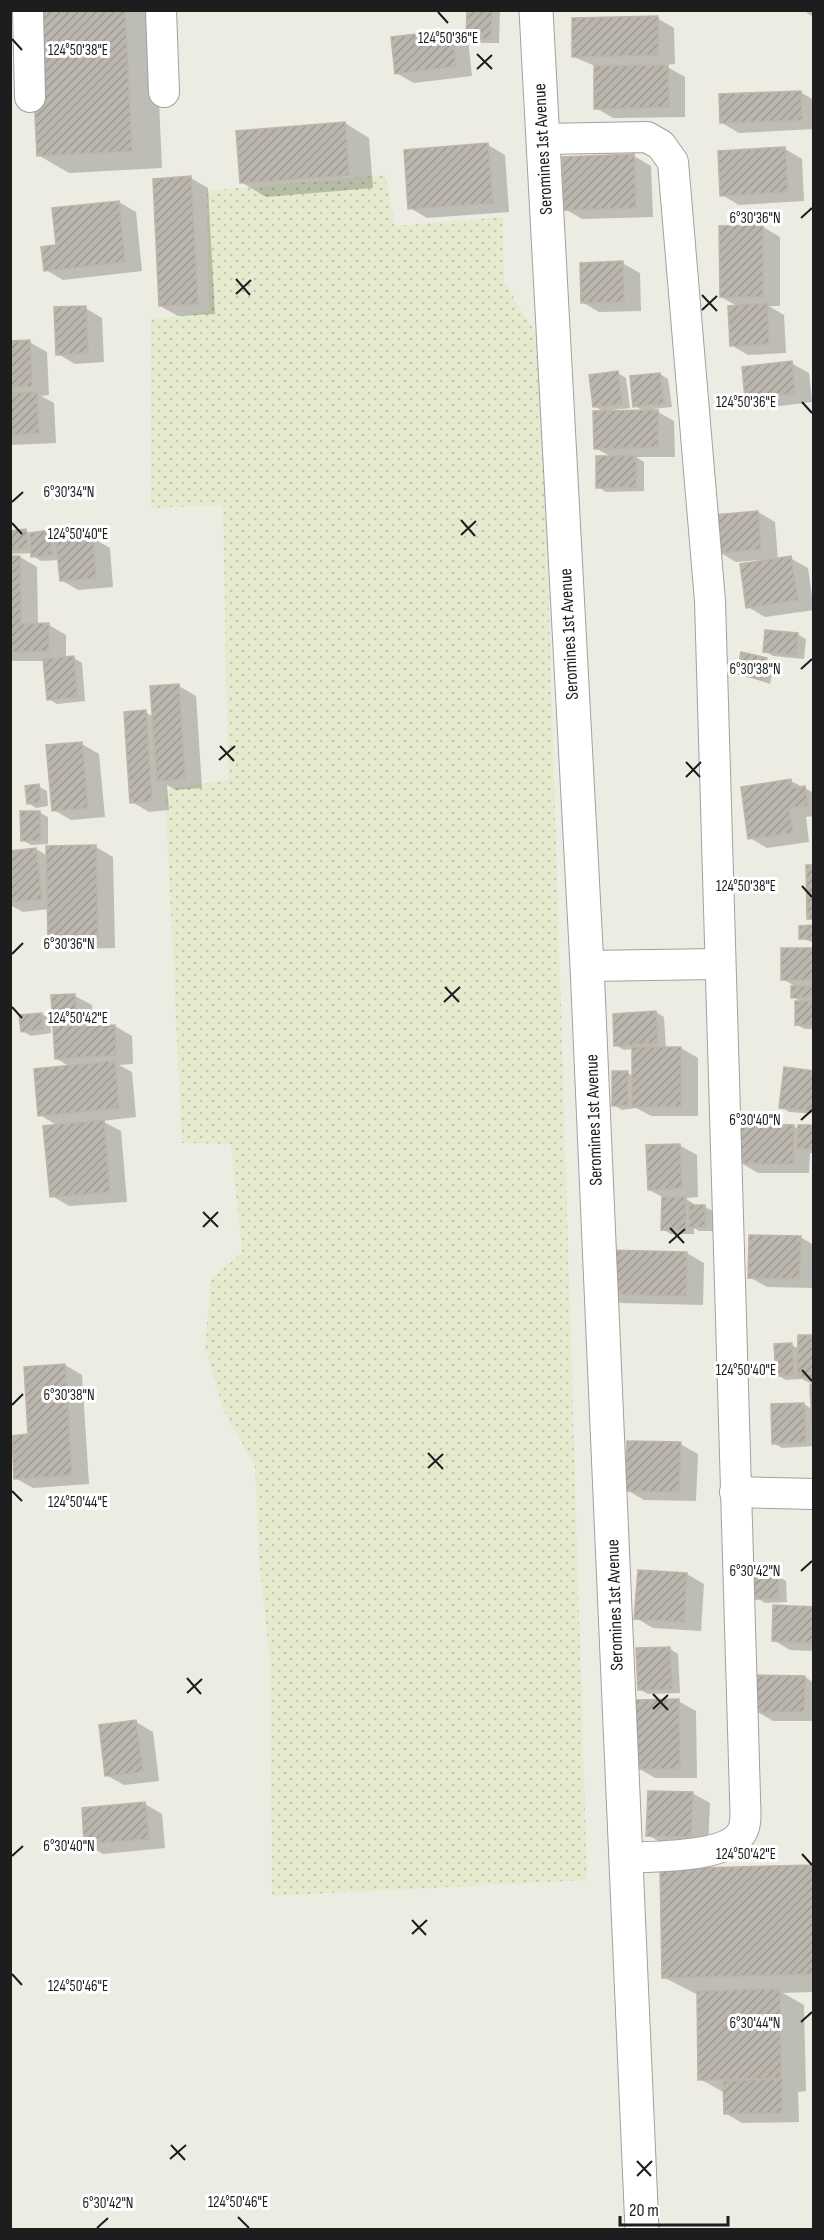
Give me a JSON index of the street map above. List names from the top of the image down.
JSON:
{
  "streets": {
    "street": ["Seromines 1st Avenue"]
  },
  "scale_bar": "20 m",
  "coordinates": [
    "124°50'36\"E",
    "124°50'38\"E",
    "6°30'36\"N",
    "6°30'34\"N",
    "124°50'40\"E",
    "6°30'38\"N",
    "124°50'42\"E",
    "6°30'40\"N",
    "124°50'44\"E",
    "6°30'42\"N",
    "124°50'46\"E",
    "6°30'44\"N"
  ]
}
